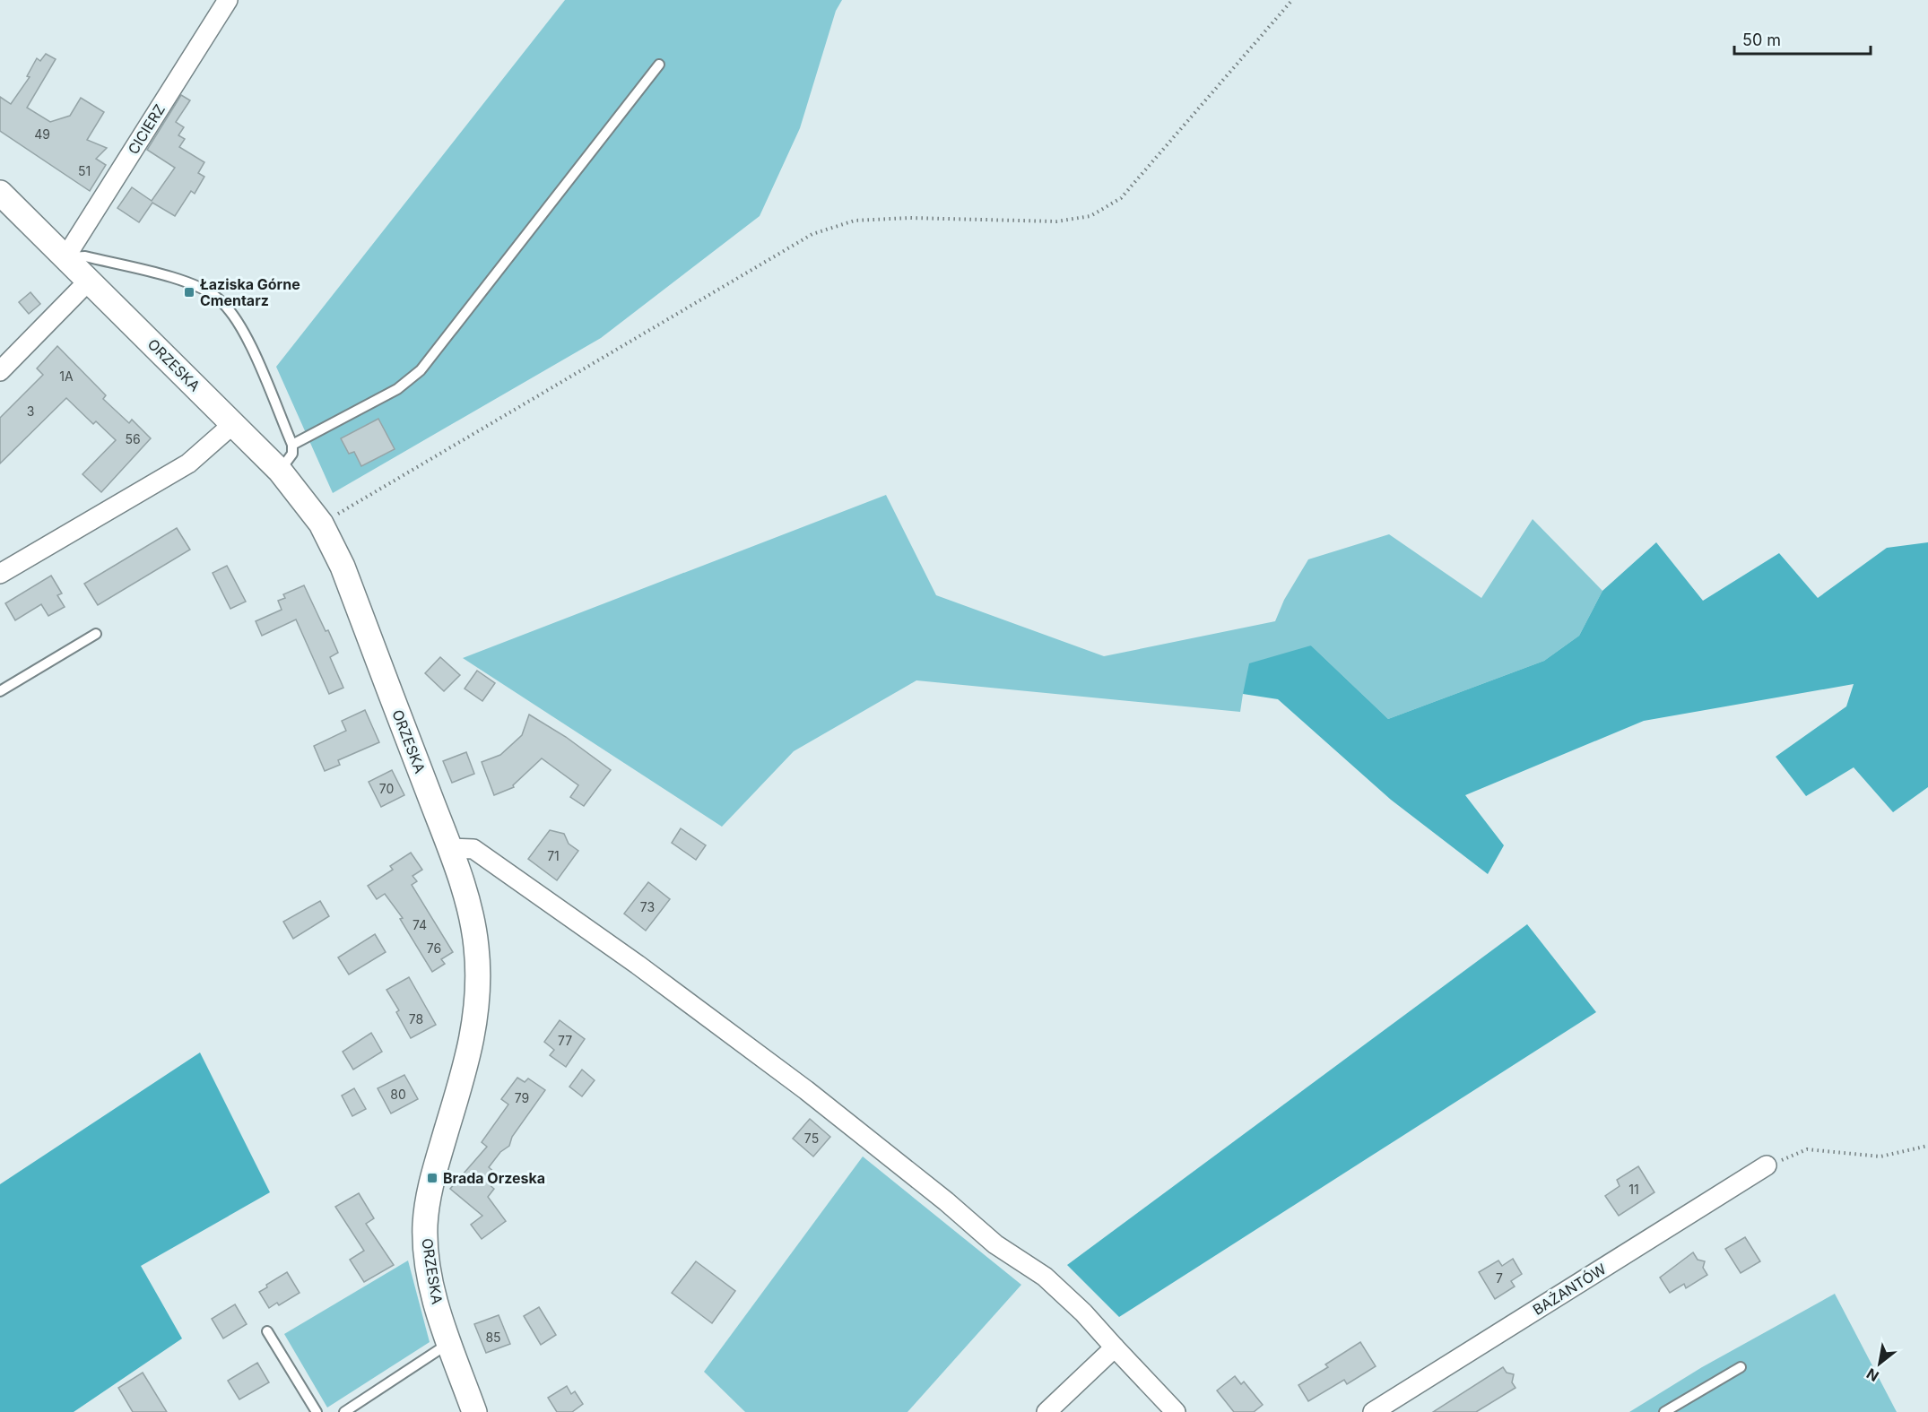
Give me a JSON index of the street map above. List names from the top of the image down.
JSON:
{
  "streets": {
    "street": ["CICIERZ", "ORZESKA", "BAŻANTÓW"]
  },
  "crossings": [
    ["CICIERZ", "ORZESKA"]
  ],
  "places": {
    "transit": ["Łaziska Górne Cmentarz", "Brada Orzeska"]
  },
  "house_numbers": [
    "49",
    "51",
    "1A",
    "3",
    "56",
    "70",
    "71",
    "73",
    "74",
    "76",
    "78",
    "77",
    "80",
    "79",
    "75",
    "11",
    "7",
    "85"
  ],
  "scale_bar": "50 m",
  "north": "bottom left"
}
